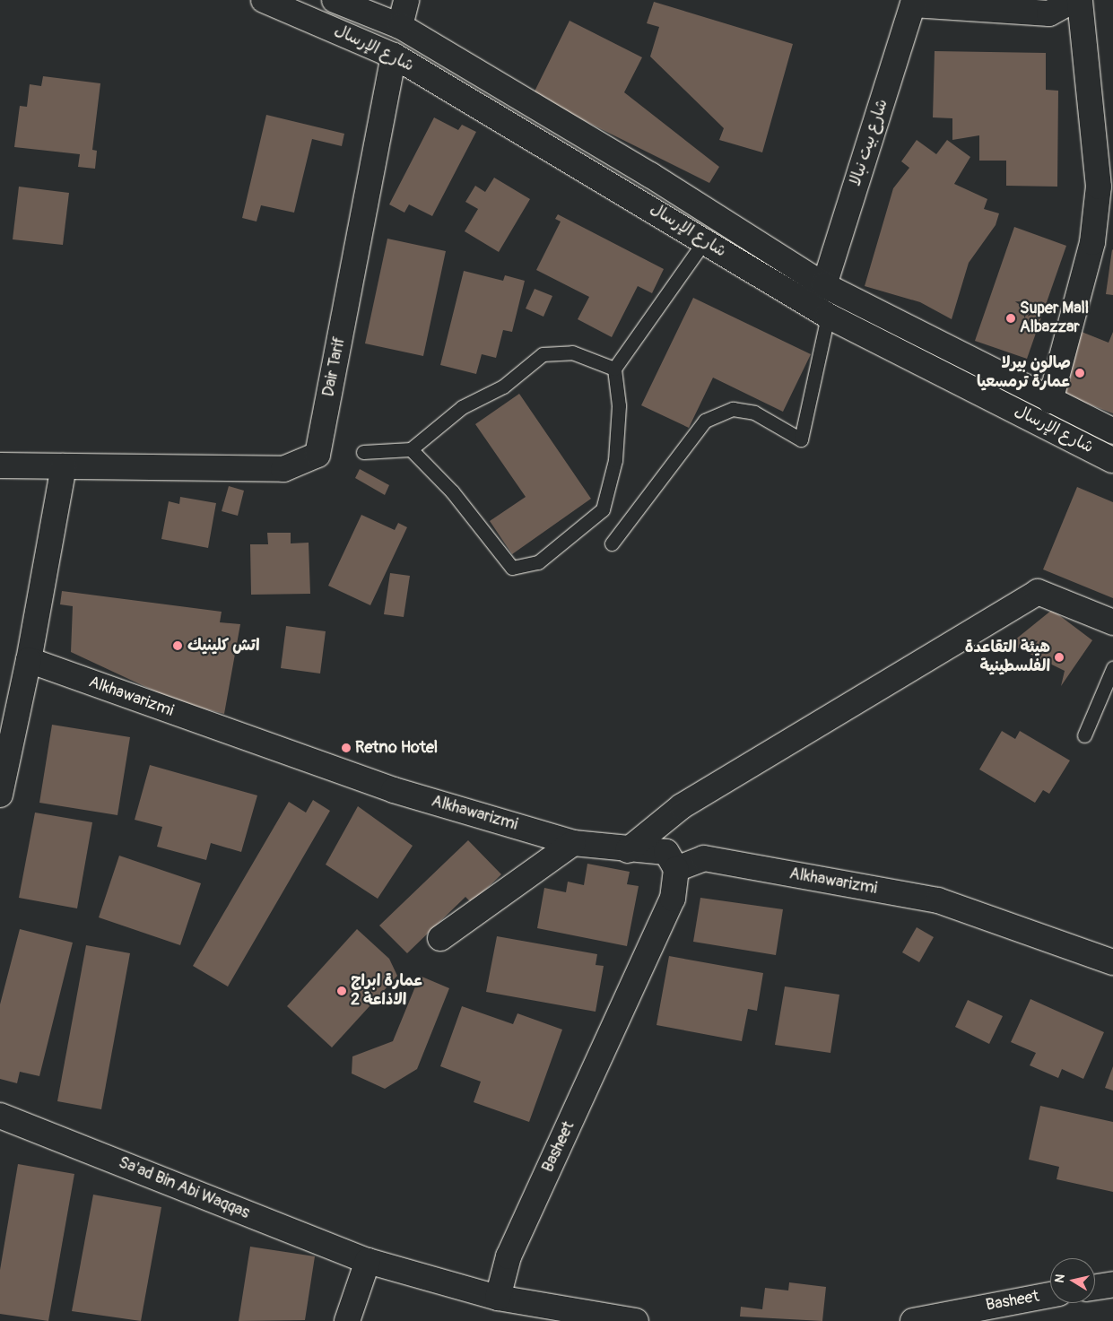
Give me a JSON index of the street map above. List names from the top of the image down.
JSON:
{
  "streets": {
    "street": [
      "شارع الإرسال",
      "شارع بيت نبالا",
      "Dair Tarif",
      "Alkhawarizmi",
      "Basheet",
      "Sa'ad Bin Abi Waqqas"
    ]
  },
  "crossings": [
    ["شارع الإرسال", "شارع بيت نبالا"],
    ["شارع الإرسال", "Dair Tarif"],
    ["Alkhawarizmi", "Basheet"],
    ["Basheet", "Sa'ad Bin Abi Waqqas"]
  ],
  "places": [
    "Super Mall Albazzar",
    "صالون بيرلا عمارة ترمسعيا",
    "اتش كلينيك",
    "هيئة التقاعدة الفلسطينية",
    "Retno Hotel",
    "عمارة ابراج الاذاعة 2"
  ],
  "north": "left"
}
